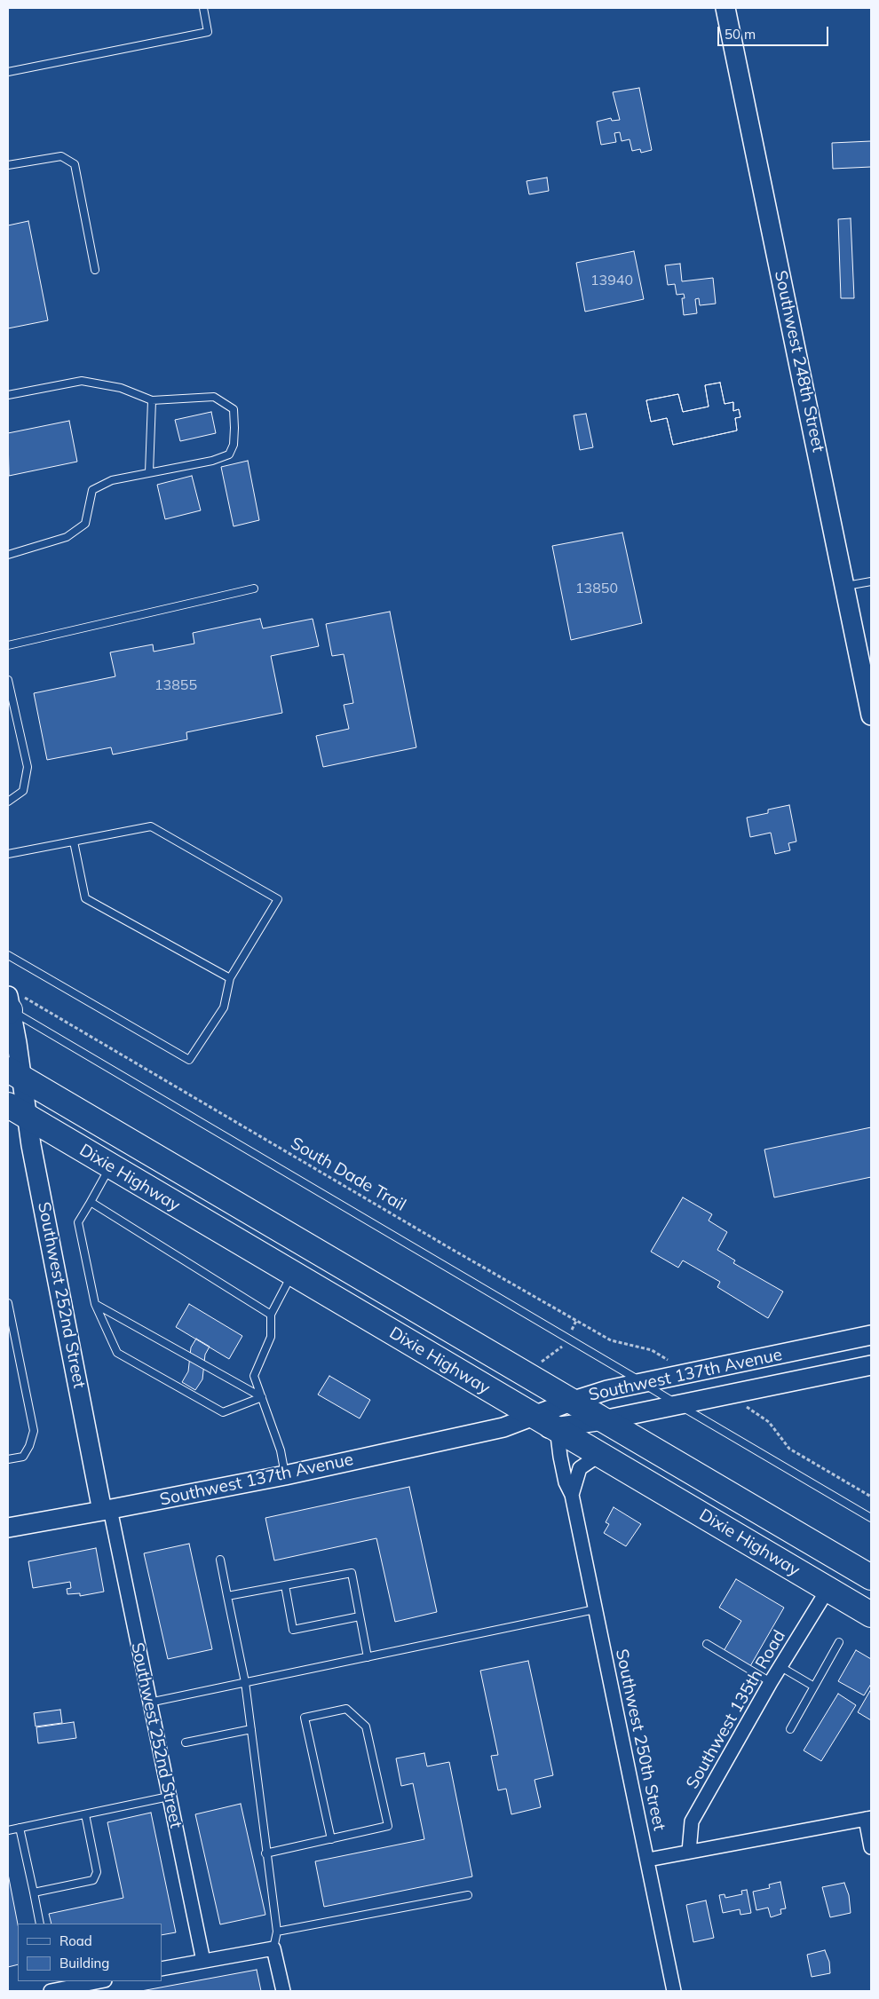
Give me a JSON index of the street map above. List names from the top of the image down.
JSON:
{
  "streets": {
    "highway": ["Dixie Highway"],
    "main road": ["Southwest 248th Street", "Southwest 252nd Street", "Southwest 137th Avenue"],
    "street": ["Southwest 135th Road", "Southwest 250th Street"],
    "path": ["South Dade Trail"]
  },
  "crossings": [
    ["South Dade Trail", "Southwest 252nd Street"],
    ["Dixie Highway", "Southwest 252nd Street"],
    ["Dixie Highway", "Southwest 137th Avenue"],
    ["Dixie Highway", "Southwest 135th Road"],
    ["Dixie Highway", "Southwest 250th Street"],
    ["Southwest 252nd Street", "Southwest 137th Avenue"],
    ["Southwest 137th Avenue", "Southwest 250th Street"]
  ],
  "house_numbers": ["13940", "13850", "13855"],
  "legend": ["Road", "Building"],
  "scale_bar": "50 m"
}
